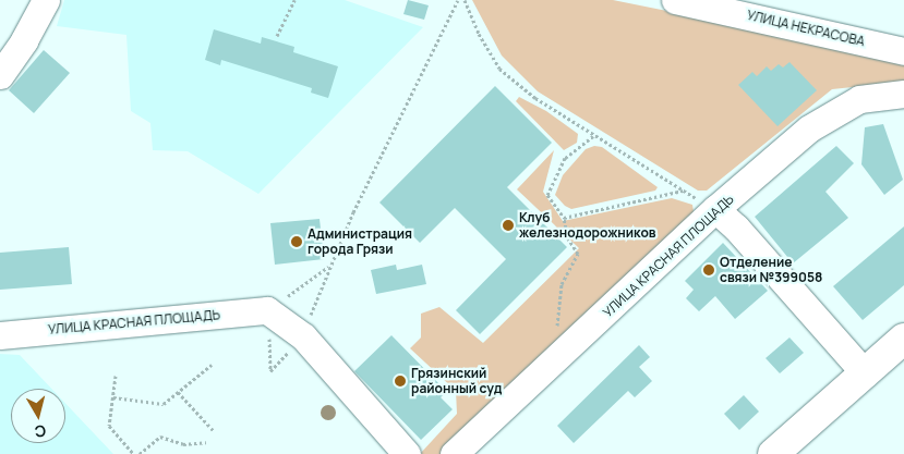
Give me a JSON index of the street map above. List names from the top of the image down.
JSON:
{
  "streets": {
    "street": ["УЛИЦА НЕКРАСОВА", "УЛИЦА КРАСНАЯ ПЛОЩАДЬ"]
  },
  "places": [
    "Клуб железнодорожников",
    "Администрация города Грязи",
    "Отделение связи №399058",
    "Грязинский районный суд"
  ],
  "north": "bottom"
}
